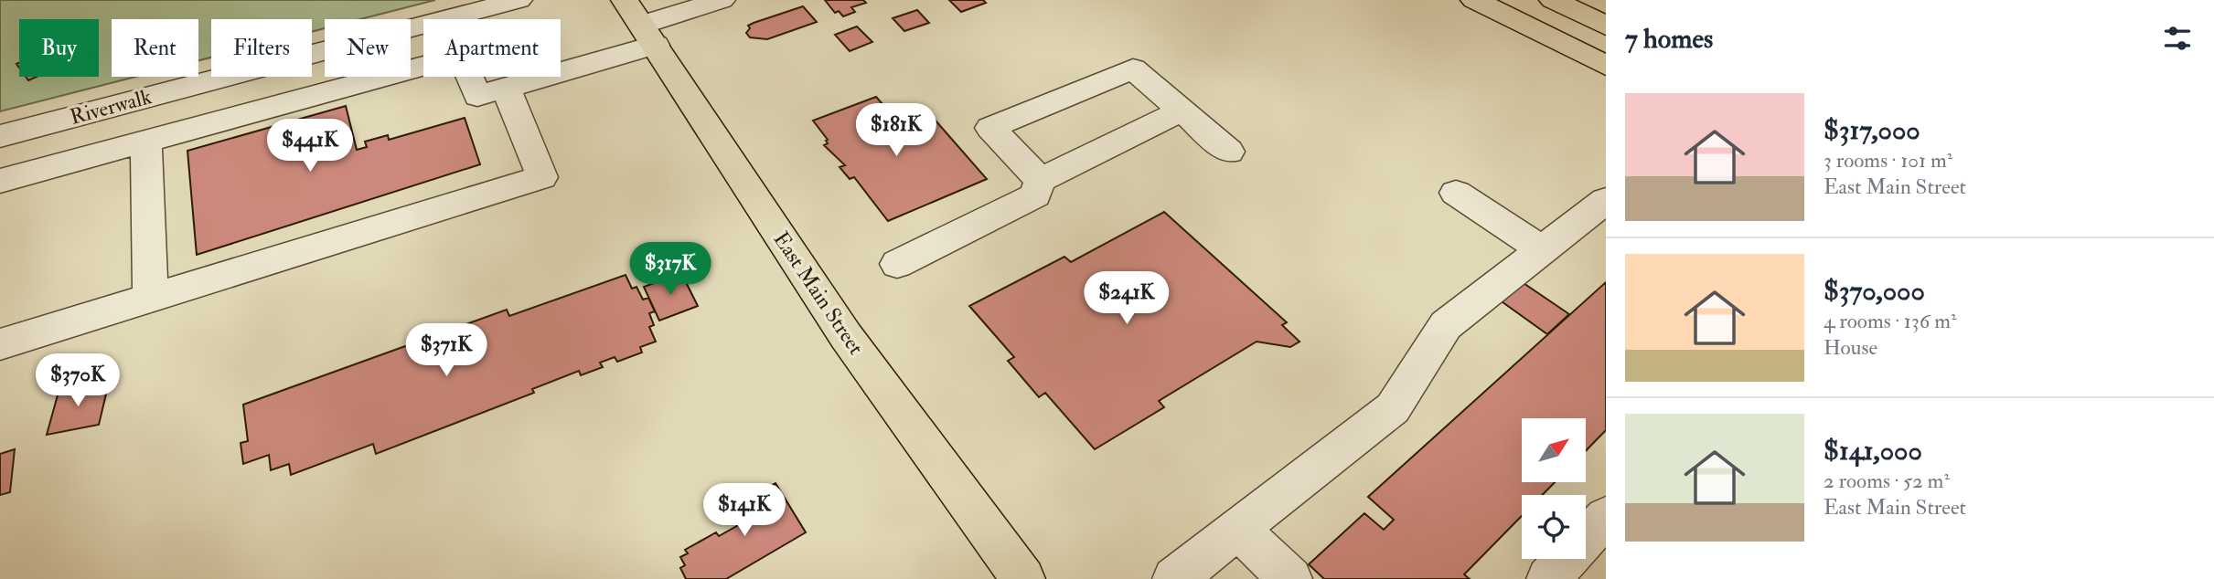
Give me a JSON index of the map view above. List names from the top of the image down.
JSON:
{
  "streets": {
    "main road": ["East Main Street"],
    "street": ["Riverwalk"]
  },
  "north": "top right",
  "page": {
    "heading": "7 homes",
    "chip": [
      "Buy",
      "Rent",
      "Filters",
      "New",
      "Apartment"
    ],
    "list": [
      {
        "name": "$317,000",
        "note": "3 rooms · 101 m² · East Main Street"
      },
      {
        "name": "$370,000",
        "note": "4 rooms · 136 m² · House"
      },
      {
        "name": "$141,000",
        "note": "2 rooms · 52 m² · East Main Street"
      }
    ],
    "price": [
      "$181K",
      "$441K",
      "$317K",
      "$241K",
      "$371K",
      "$370K",
      "$141K"
    ]
  }
}
